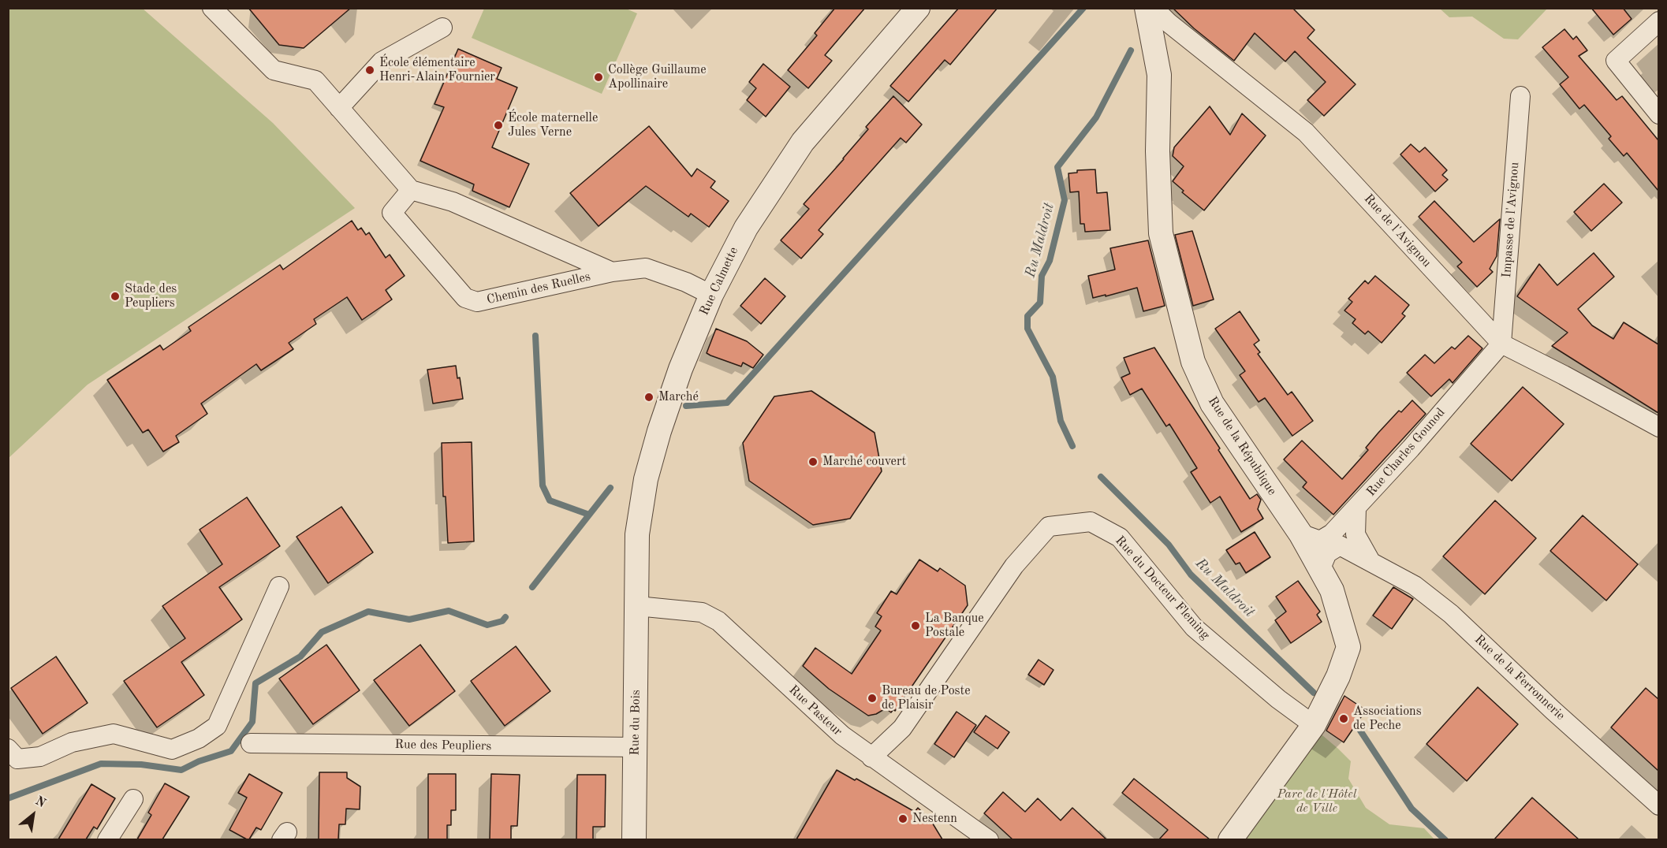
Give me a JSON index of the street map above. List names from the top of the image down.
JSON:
{
  "streets": {
    "street": [
      "Impasse de l'Avignou",
      "Rue de l'Avignou",
      "Rue Calmette",
      "Chemin des Ruelles",
      "Rue de la République",
      "Rue Charles Gounod",
      "Rue du Docteur Fleming",
      "Rue de la Ferronnerie",
      "Rue Pasteur",
      "Rue du Bois",
      "Rue des Peupliers"
    ]
  },
  "crossings": [
    ["Impasse de l'Avignou", "Rue de l'Avignou"],
    ["Impasse de l'Avignou", "Rue Charles Gounod"],
    ["Rue de l'Avignou", "Rue Charles Gounod"],
    ["Rue Calmette", "Chemin des Ruelles"],
    ["Rue Calmette", "Rue Pasteur"],
    ["Rue Calmette", "Rue du Bois"],
    ["Rue de la République", "Rue Charles Gounod"],
    ["Rue de la République", "Rue du Docteur Fleming"],
    ["Rue de la République", "Rue de la Ferronnerie"],
    ["Rue du Docteur Fleming", "Rue Pasteur"],
    ["Rue Pasteur", "Rue du Bois"],
    ["Rue du Bois", "Rue des Peupliers"]
  ],
  "water": ["Ru Maldroit"],
  "parks": ["Parc de l'Hôtel de Ville"],
  "places": [
    "École élémentaire Henri-Alain Fournier",
    "Collège Guillaume Apollinaire",
    "École maternelle Jules Verne",
    "Stade des Peupliers",
    "Marché",
    "Marché couvert",
    "La Banque Postale",
    "Bureau de Poste de Plaisir",
    "Associations de Peche",
    "Nestenn"
  ],
  "north": "top right"
}
